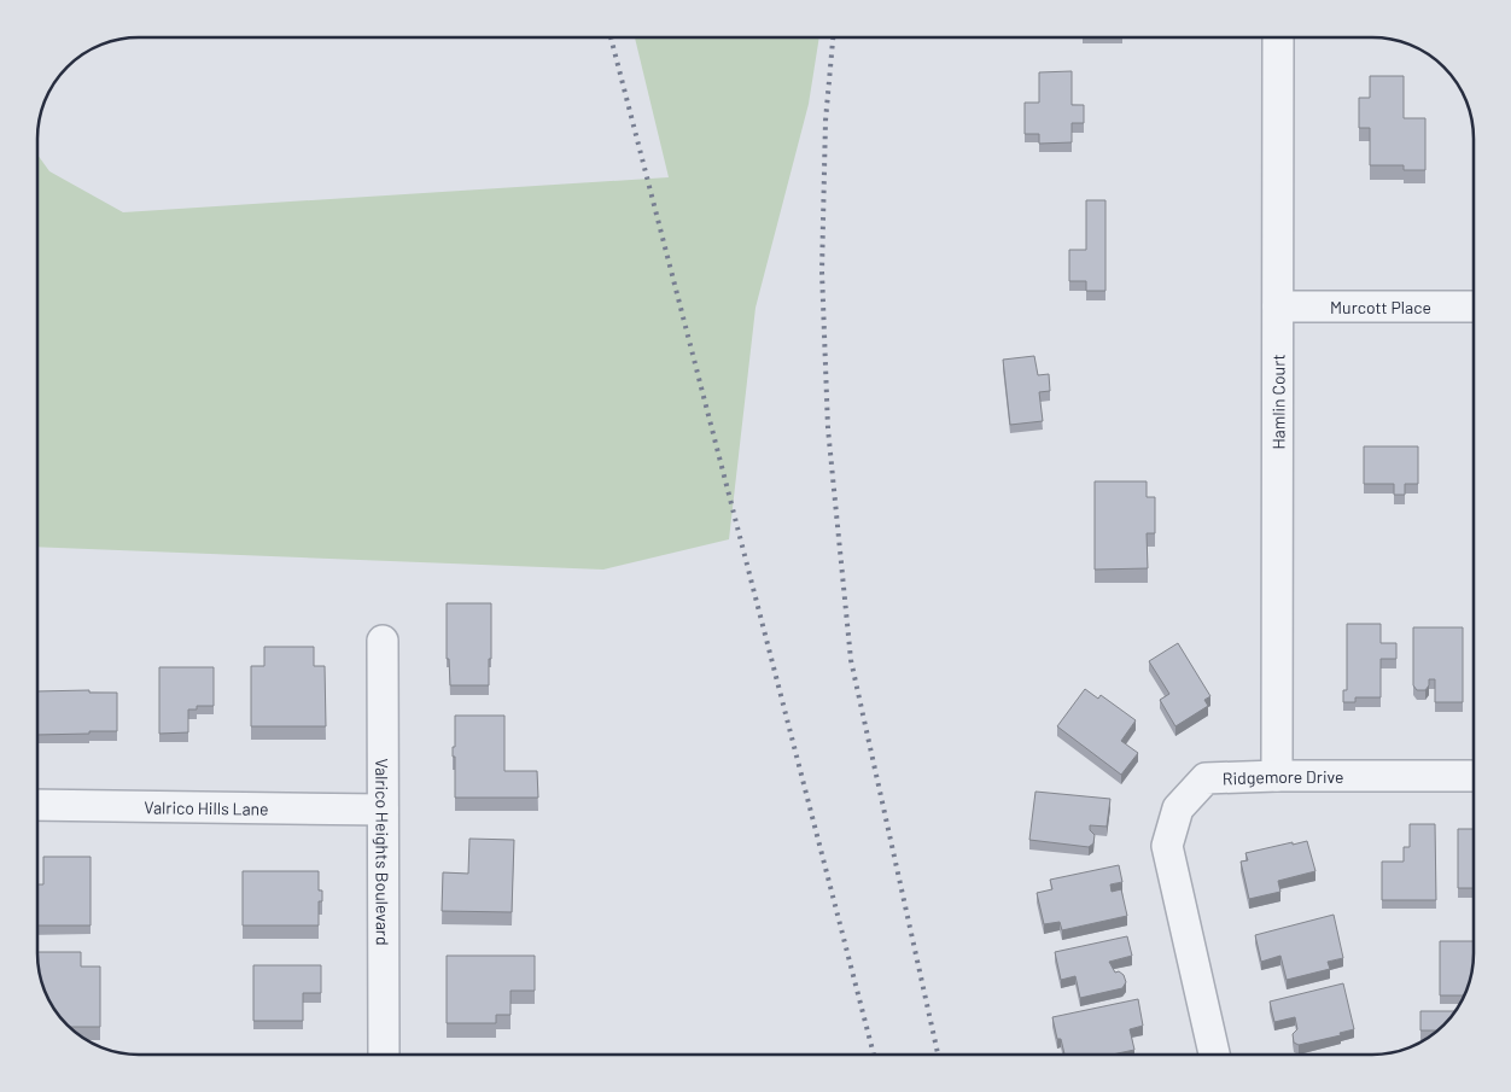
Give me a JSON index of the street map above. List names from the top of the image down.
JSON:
{
  "streets": {
    "street": [
      "Murcott Place",
      "Hamlin Court",
      "Ridgemore Drive",
      "Valrico Hills Lane",
      "Valrico Heights Boulevard"
    ]
  },
  "crossings": [
    ["Murcott Place", "Hamlin Court"],
    ["Hamlin Court", "Ridgemore Drive"],
    ["Valrico Hills Lane", "Valrico Heights Boulevard"]
  ]
}
